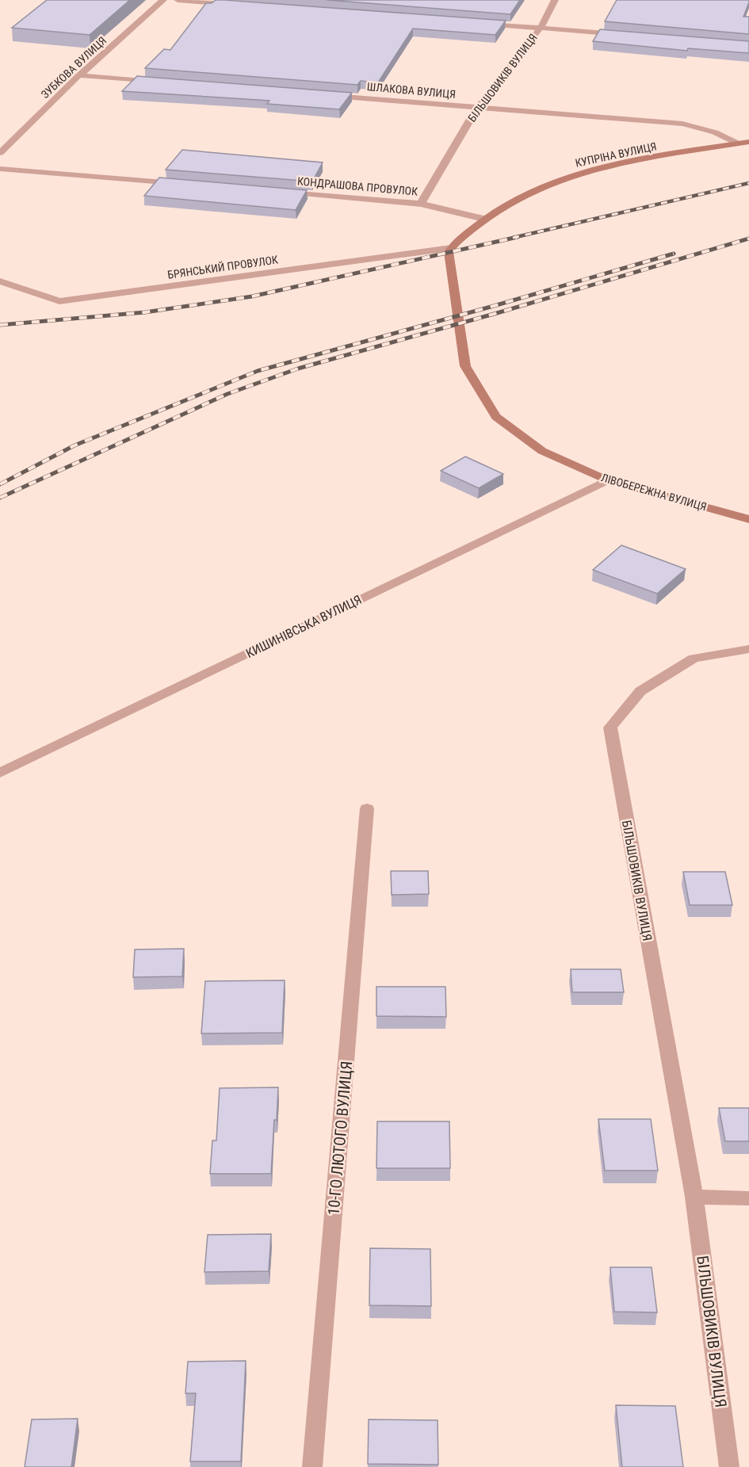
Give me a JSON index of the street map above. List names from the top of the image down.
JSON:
{
  "streets": {
    "main road": ["КУПРІНА ВУЛИЦЯ", "ЛІВОБЕРЕЖНА ВУЛИЦЯ"],
    "street": [
      "ЗУБКОВА ВУЛИЦЯ",
      "БІЛЬШОВИКІВ ВУЛИЦЯ",
      "ШЛАКОВА ВУЛИЦЯ",
      "КОНДРАШОВА ПРОВУЛОК",
      "БРЯНСЬКИЙ ПРОВУЛОК",
      "КИШИНІВСЬКА ВУЛИЦЯ",
      "10-ГО ЛЮТОГО ВУЛИЦЯ"
    ]
  },
  "crossings": [
    ["БІЛЬШОВИКІВ ВУЛИЦЯ", "ШЛАКОВА ВУЛИЦЯ"],
    ["БІЛЬШОВИКІВ ВУЛИЦЯ", "КОНДРАШОВА ПРОВУЛОК"],
    ["ШЛАКОВА ВУЛИЦЯ", "КУПРІНА ВУЛИЦЯ"],
    ["КУПРІНА ВУЛИЦЯ", "КОНДРАШОВА ПРОВУЛОК"],
    ["КУПРІНА ВУЛИЦЯ", "БРЯНСЬКИЙ ПРОВУЛОК"],
    ["КУПРІНА ВУЛИЦЯ", "ЛІВОБЕРЕЖНА ВУЛИЦЯ"],
    ["БРЯНСЬКИЙ ПРОВУЛОК", "ЛІВОБЕРЕЖНА ВУЛИЦЯ"],
    ["ЛІВОБЕРЕЖНА ВУЛИЦЯ", "КИШИНІВСЬКА ВУЛИЦЯ"]
  ]
}
